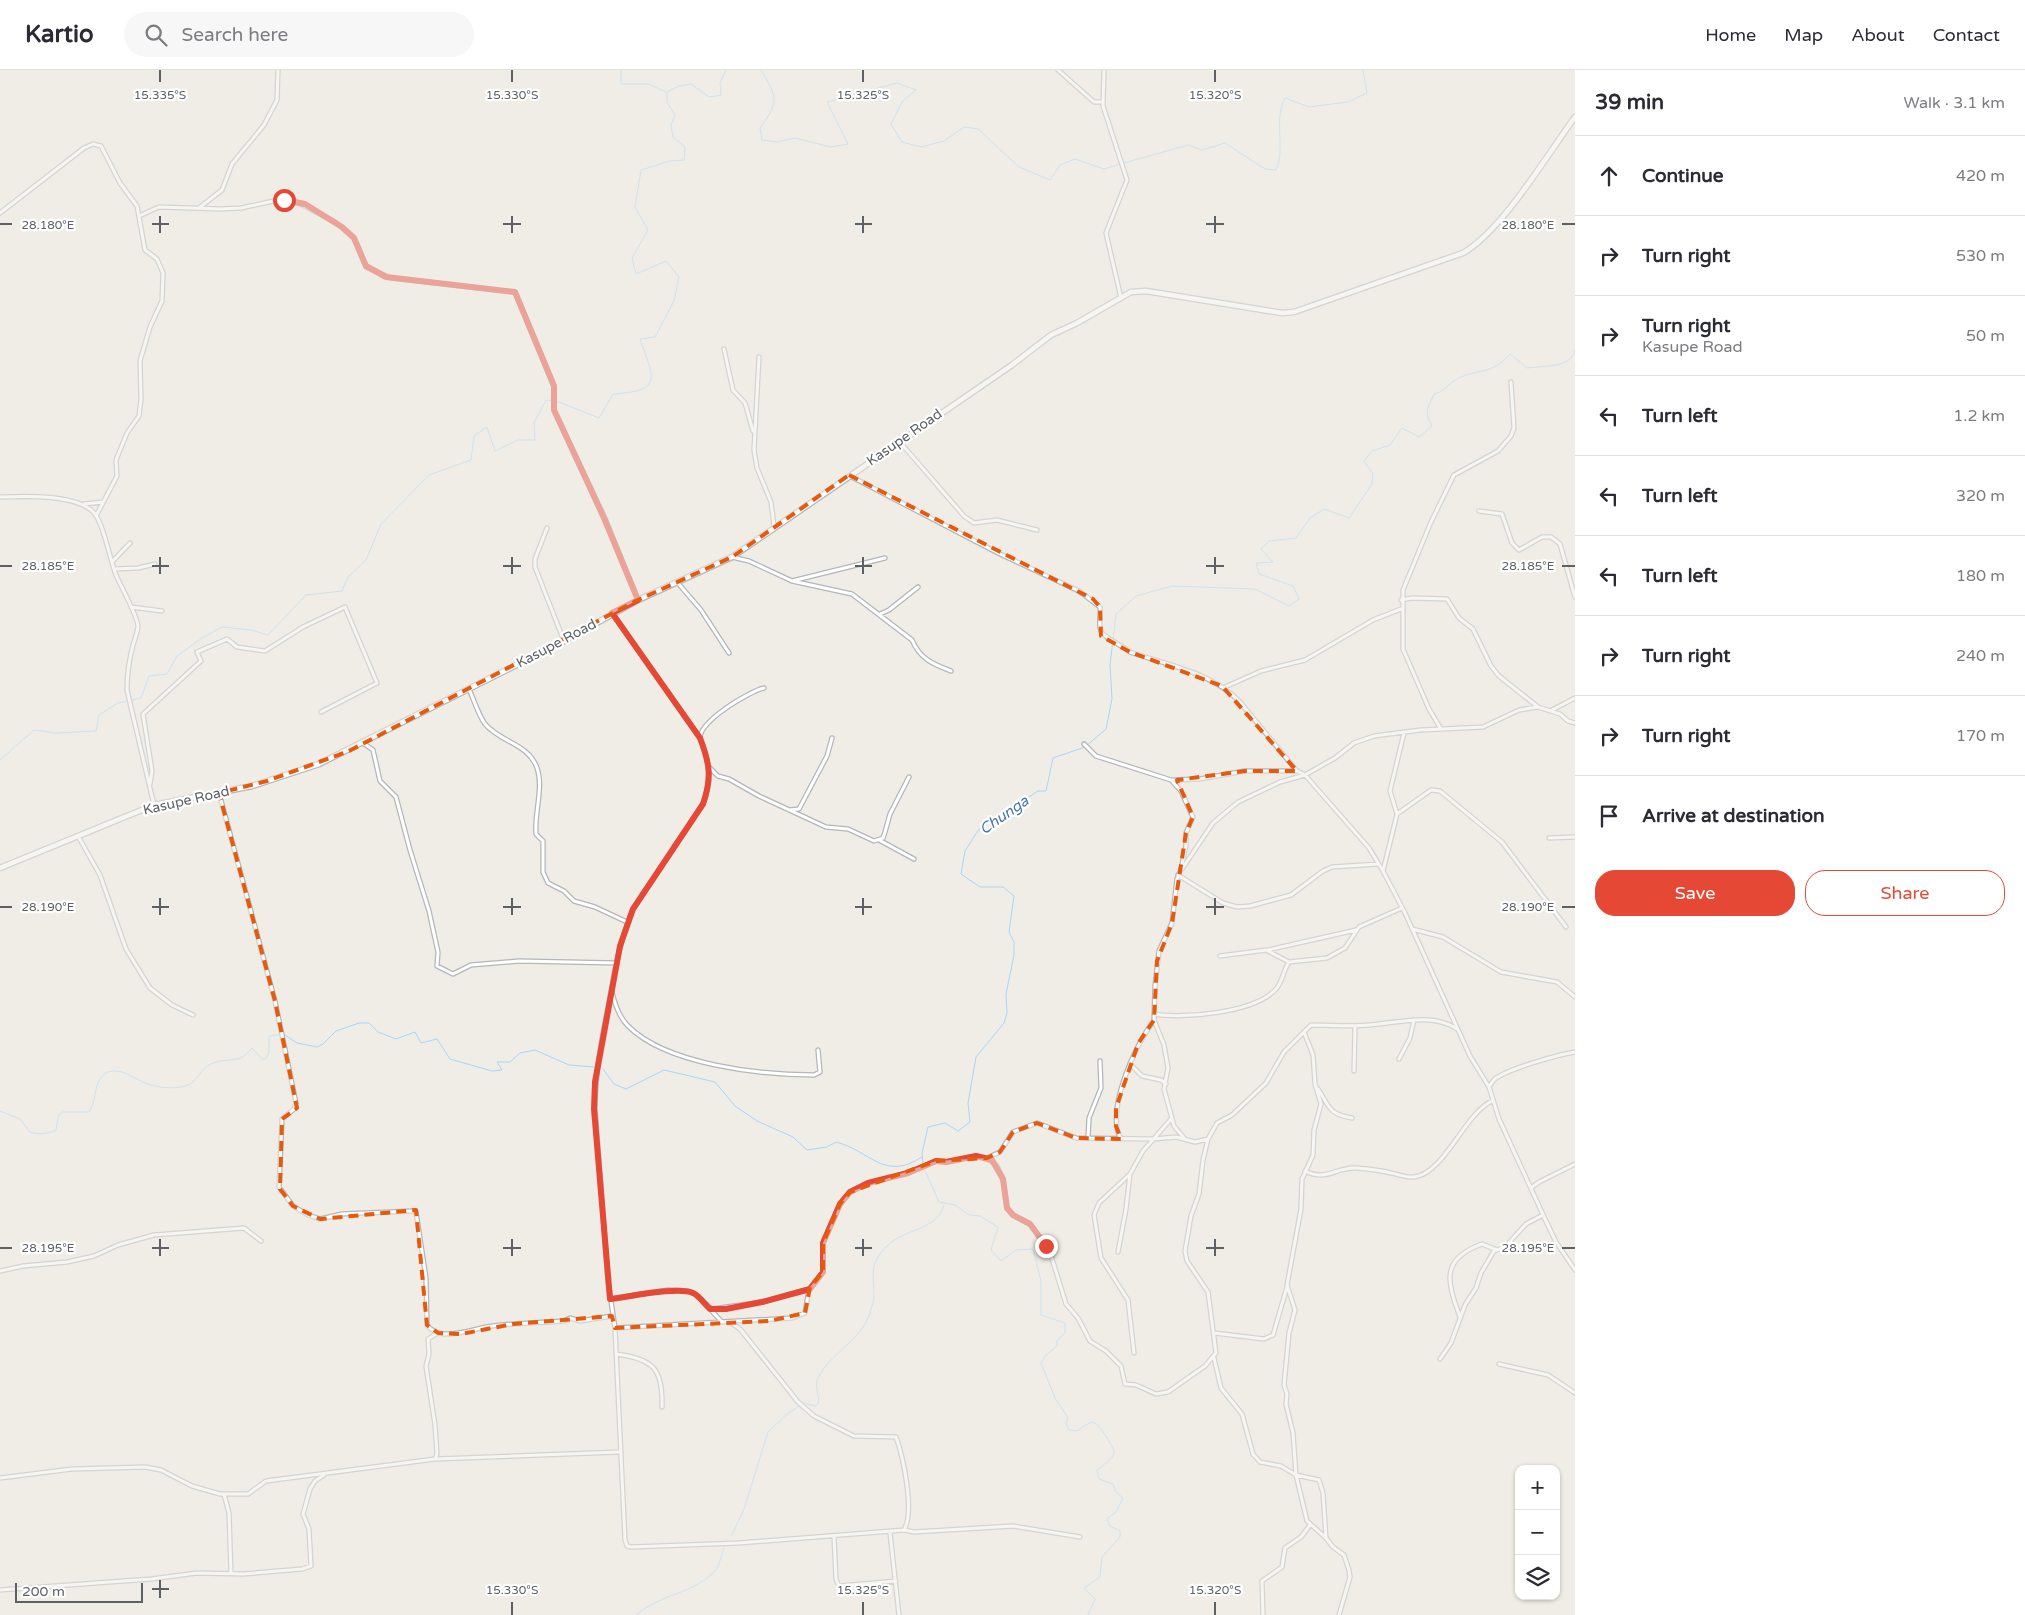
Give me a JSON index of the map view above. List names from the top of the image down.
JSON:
{
  "streets": {
    "street": ["Kasupe Road"]
  },
  "water": ["Chunga"],
  "scale_bar": "200 m",
  "page": {
    "header": "Kartio",
    "search": "Search here",
    "nav": [
      "Home",
      "Map",
      "About",
      "Contact"
    ],
    "heading": ["39 min", "Walk · 3.1 km"],
    "list": [
      ["Continue", "420 m"],
      ["Turn right", "530 m"],
      ["Turn right", "Kasupe Road", "50 m"],
      ["Turn left", "1.2 km"],
      ["Turn left", "320 m"],
      ["Turn left", "180 m"],
      ["Turn right", "240 m"],
      ["Turn right", "170 m"],
      "Arrive at destination"
    ],
    "buttons": ["Save", "Share"],
    "map_buttons": ["+", "−"],
    "scale": "200 m"
  },
  "coordinates": [
    "15.335°S",
    "15.330°S",
    "15.325°S",
    "15.320°S",
    "28.180°E",
    "28.185°E",
    "28.190°E",
    "28.195°E"
  ]
}
